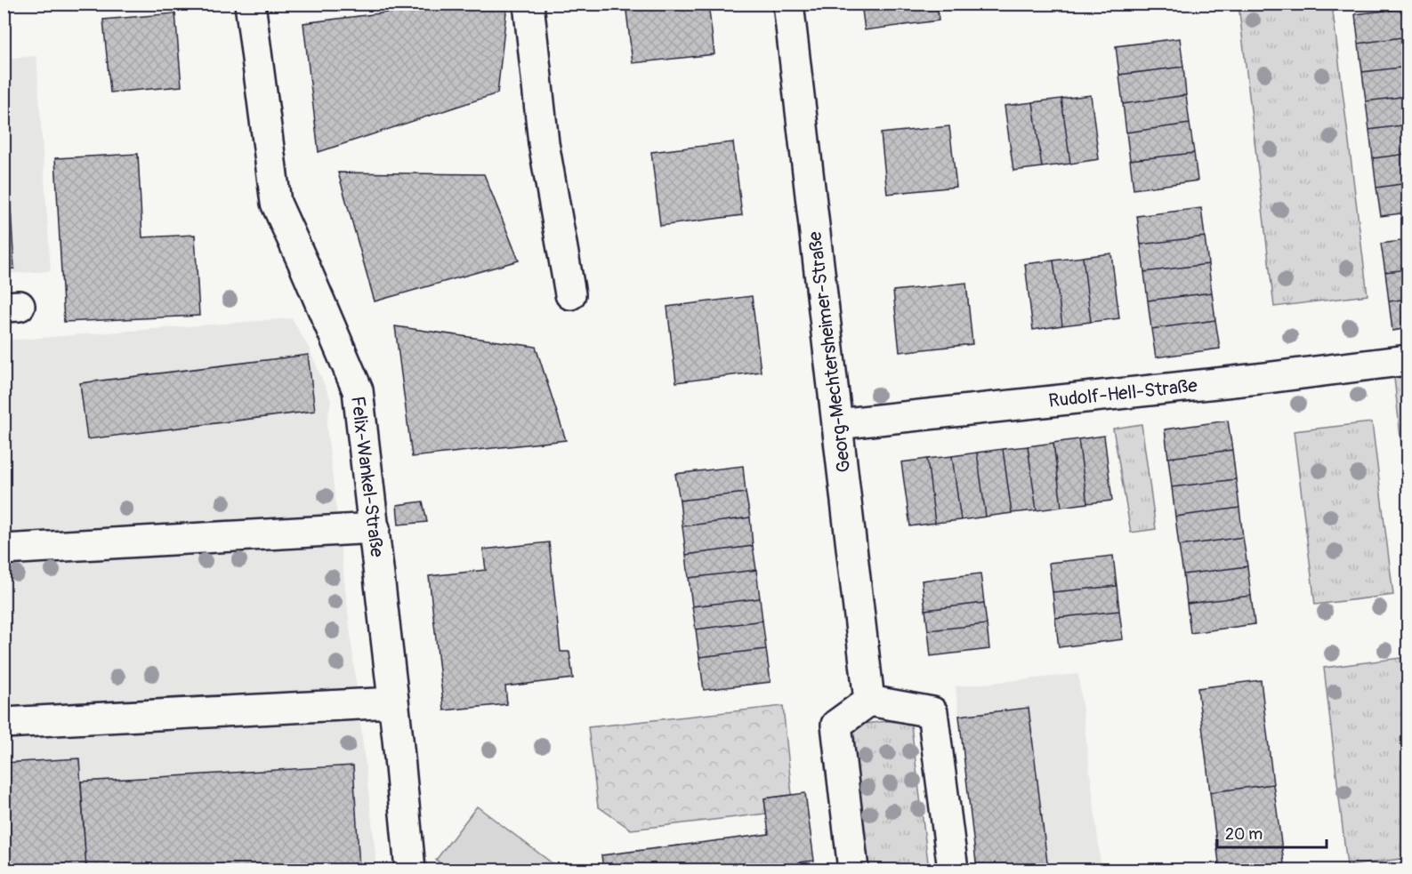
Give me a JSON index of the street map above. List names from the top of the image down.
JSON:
{
  "streets": {
    "street": ["Georg-Mechtersheimer-Straße", "Rudolf-Hell-Straße", "Felix-Wankel-Straße"]
  },
  "crossings": [
    ["Georg-Mechtersheimer-Straße", "Rudolf-Hell-Straße"]
  ],
  "scale_bar": "20 m"
}
